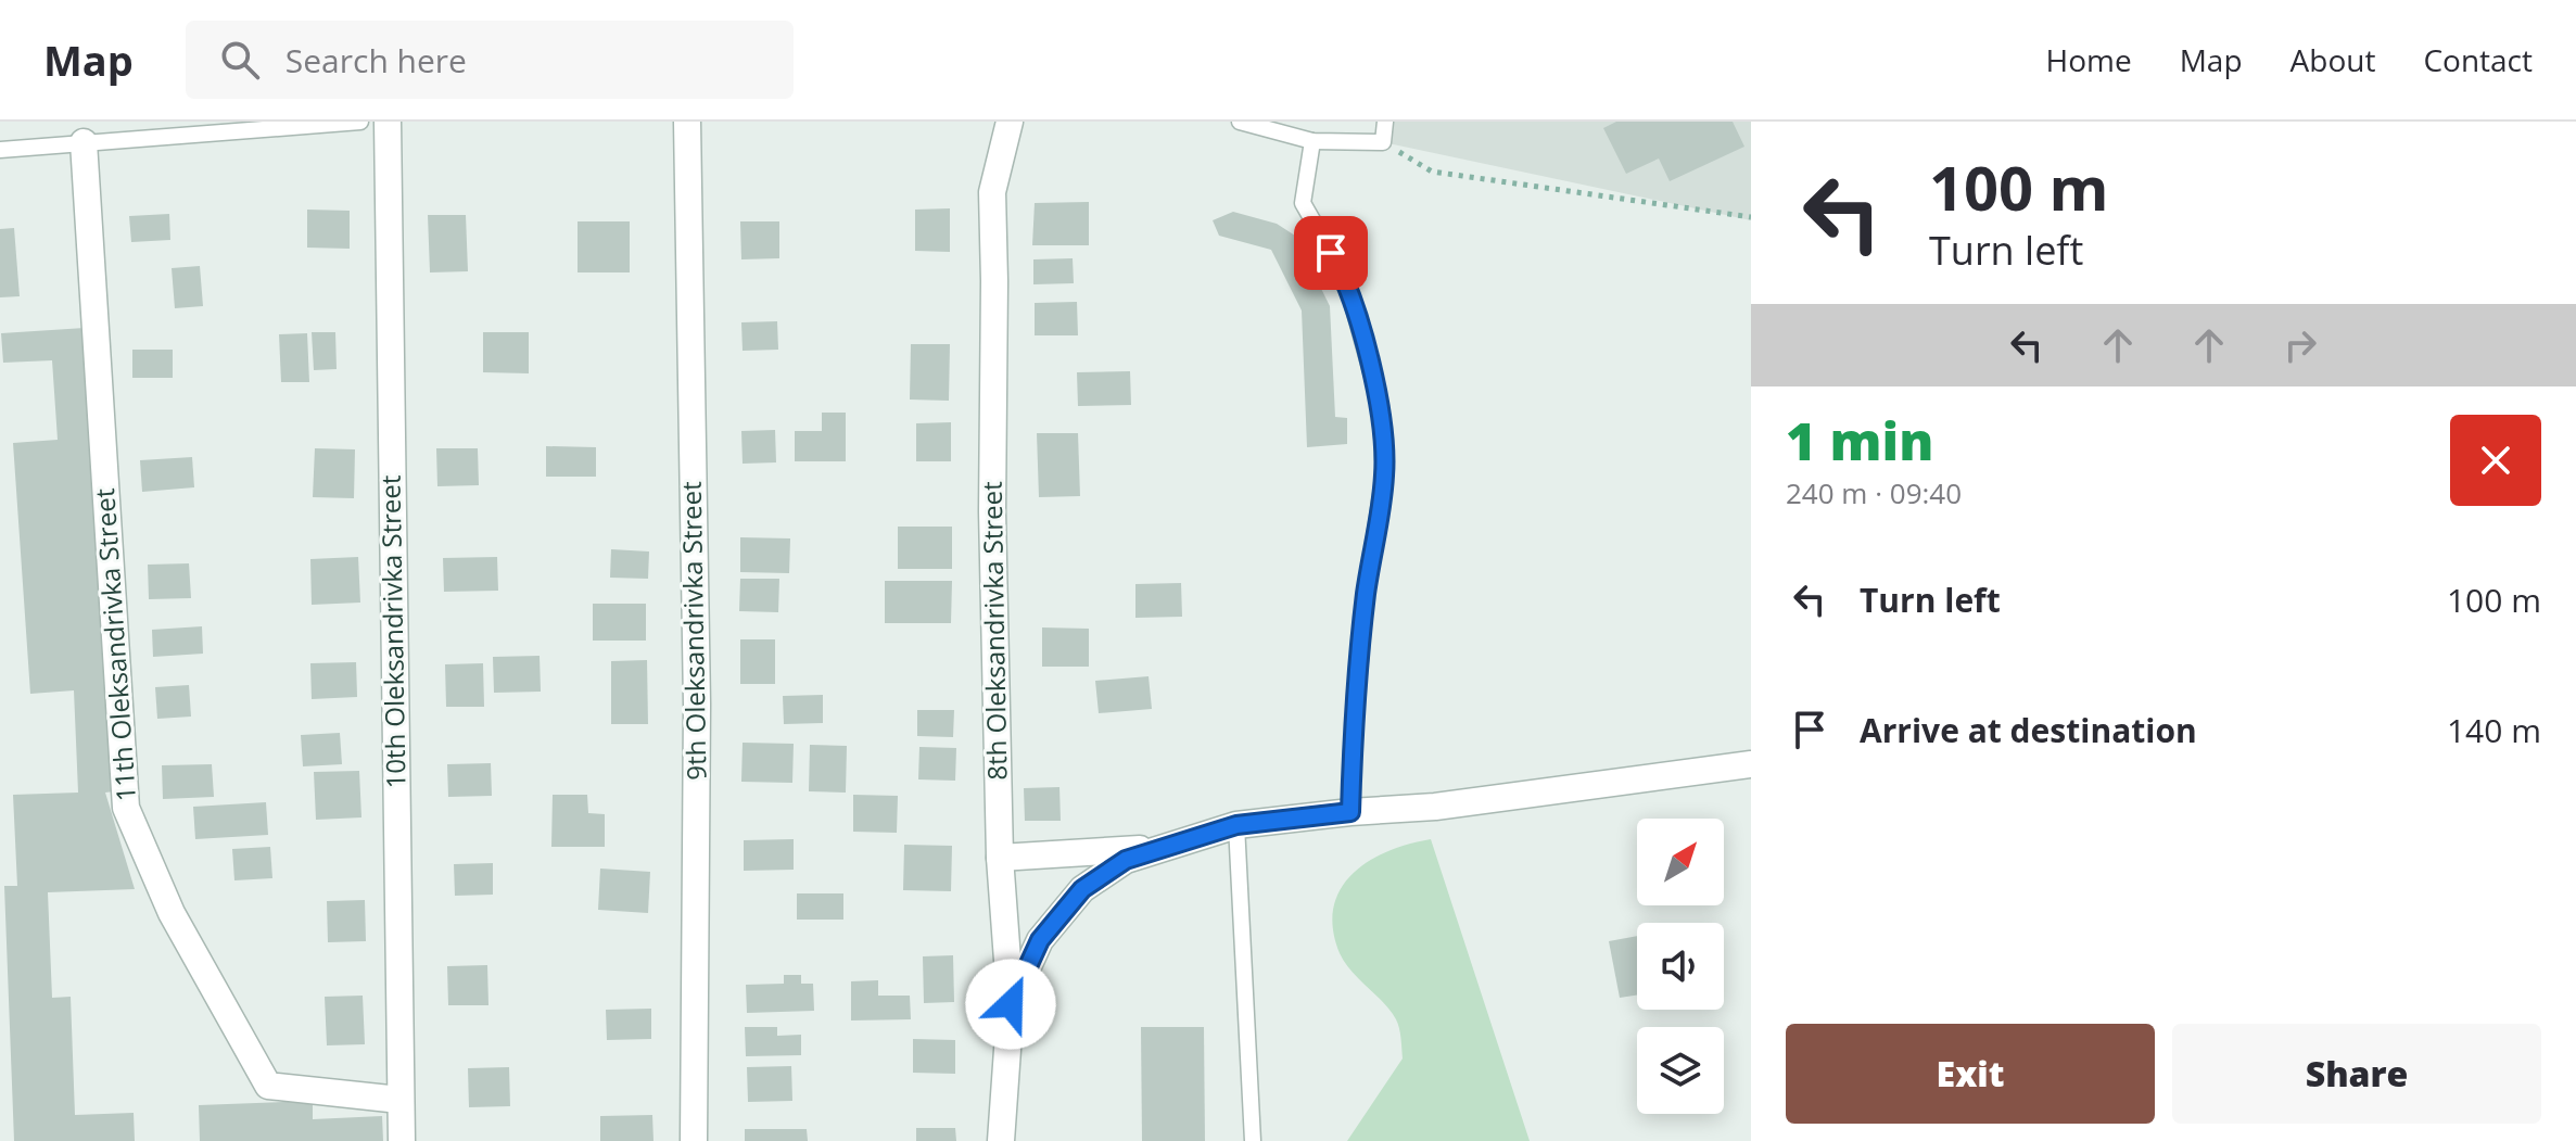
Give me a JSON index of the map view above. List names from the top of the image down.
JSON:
{
  "streets": {
    "street": [
      "9th Oleksandrivka Street",
      "8th Oleksandrivka Street",
      "10th Oleksandrivka Street",
      "11th Oleksandrivka Street"
    ]
  },
  "crossings": [
    ["10th Oleksandrivka Street", "11th Oleksandrivka Street"]
  ],
  "north": "top right",
  "page": {
    "header": "Map",
    "search": "Search here",
    "nav": [
      "Home",
      "Map",
      "About",
      "Contact"
    ],
    "turn": ["100 m", "Turn left"],
    "heading": ["1 min", "240 m · 09:40"],
    "list": [
      {
        "name": "Turn left",
        "value": "100 m"
      },
      {
        "name": "Arrive at destination",
        "value": "140 m"
      }
    ],
    "buttons": ["Exit", "Share"]
  }
}
